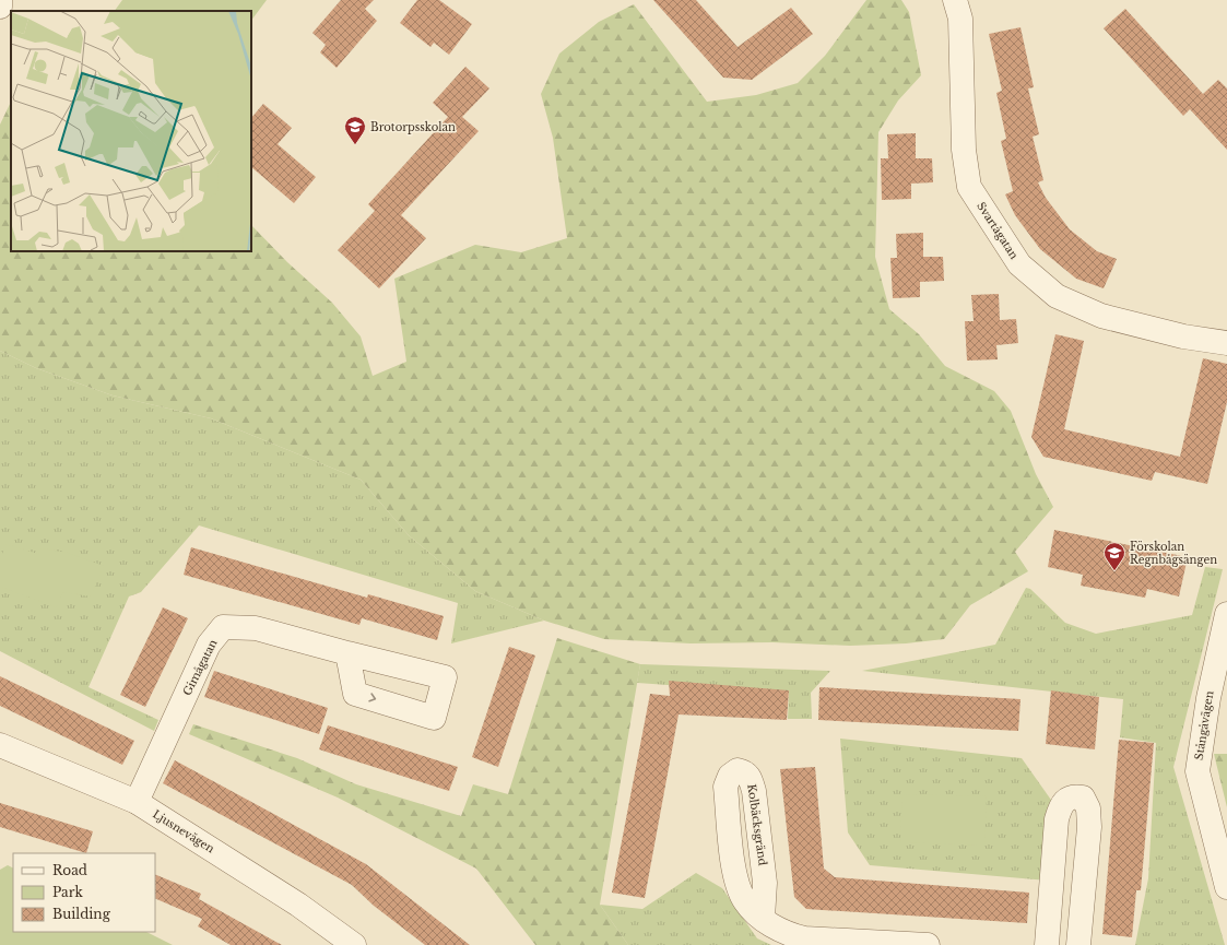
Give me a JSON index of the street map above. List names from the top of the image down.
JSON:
{
  "streets": {
    "street": [
      "Svartågatan",
      "Gimågatan",
      "Stångåvägen",
      "Kolbäcksgränd",
      "Ljusnevägen"
    ]
  },
  "crossings": [
    ["Gimågatan", "Ljusnevägen"]
  ],
  "places": {
    "school or university": ["Brotorpsskolan", "Förskolan Regnbågsängen"]
  },
  "legend": ["Road", "Park", "Building"]
}
